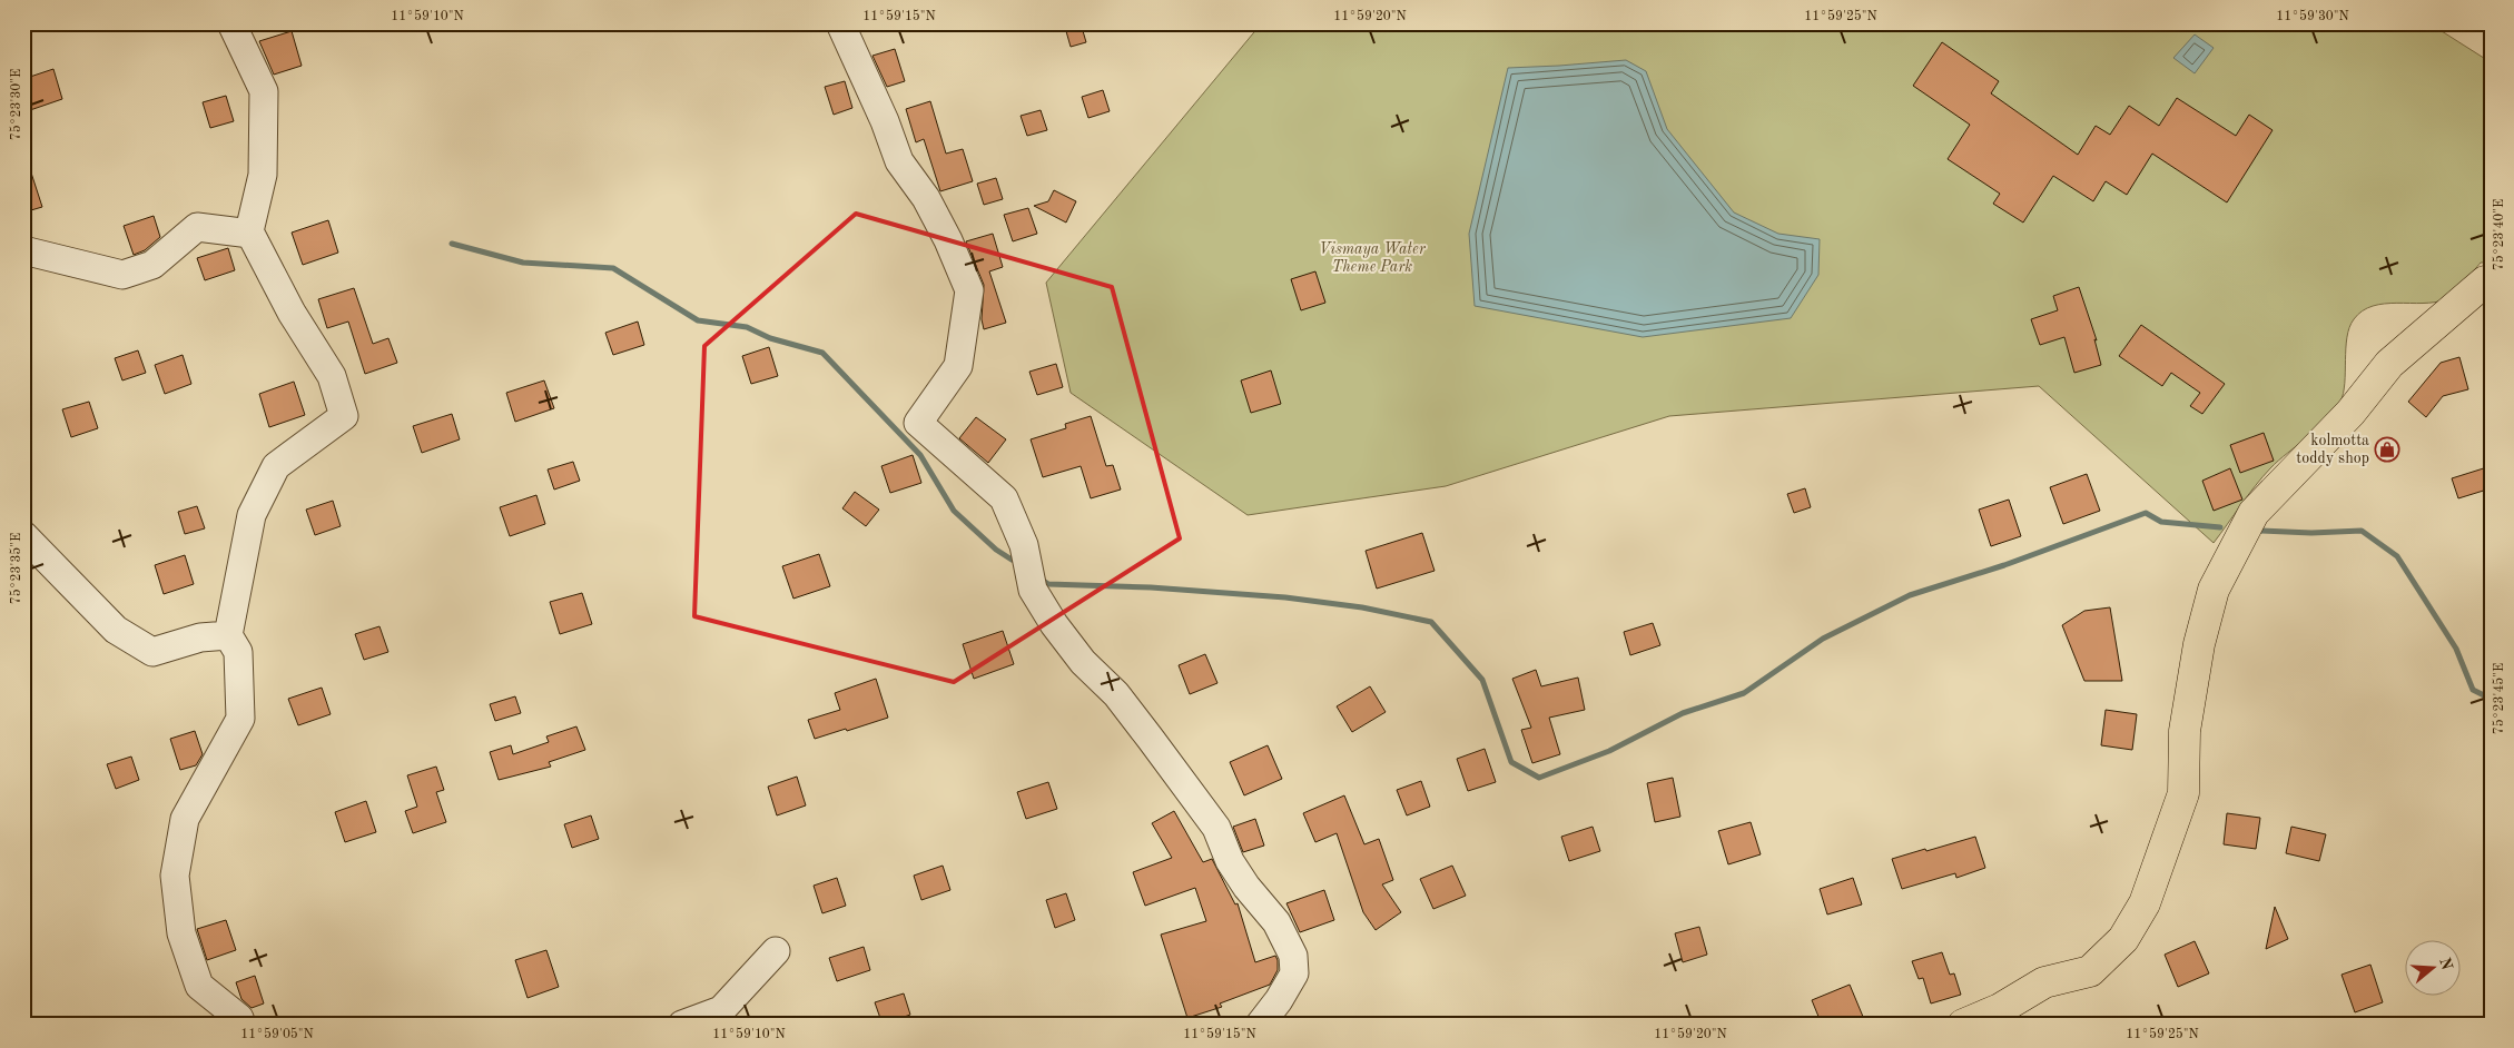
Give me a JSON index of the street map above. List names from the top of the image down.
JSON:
{
  "parks": ["Vismaya Water Theme Park"],
  "places": {
    "shop": ["kolmotta toddy shop"]
  },
  "north": "right",
  "coordinates": [
    "11°59'10\"N",
    "11°59'15\"N",
    "11°59'20\"N",
    "11°59'25\"N",
    "11°59'30\"N",
    "75°23'30\"E",
    "75°23'40\"E",
    "75°23'35\"E",
    "75°23'45\"E",
    "11°59'05\"N"
  ]
}
